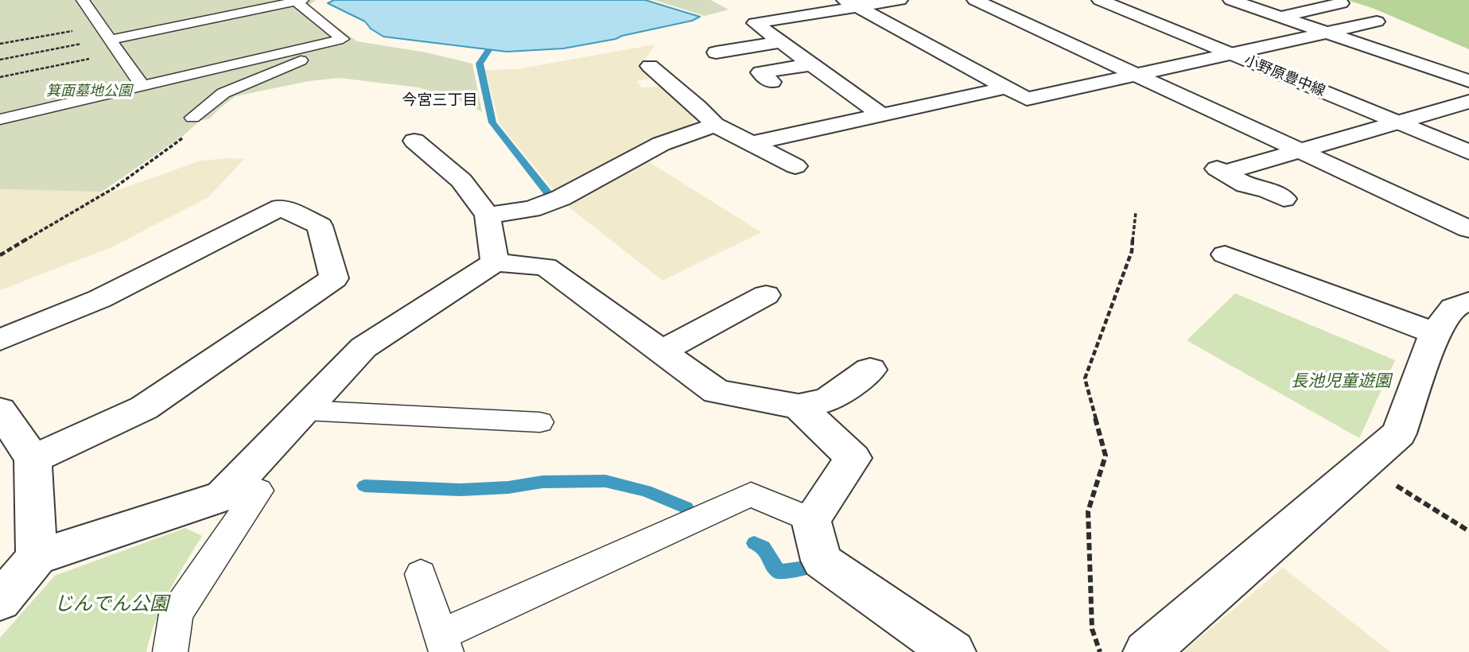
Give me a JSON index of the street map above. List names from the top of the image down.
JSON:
{
  "streets": {
    "street": ["小野原豊中線"]
  },
  "districts": ["今宮三丁目"],
  "parks": ["箕面墓地公園", "長池児童遊園", "じんでん公園"]
}
